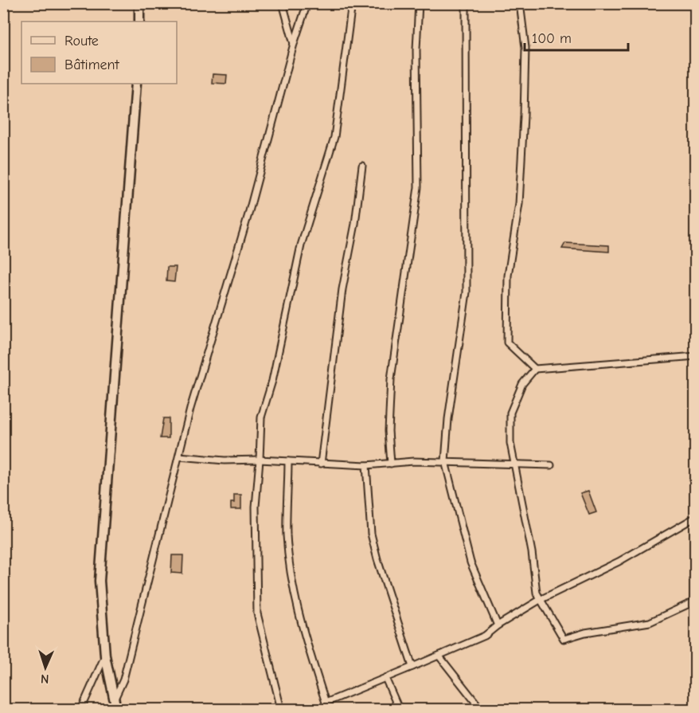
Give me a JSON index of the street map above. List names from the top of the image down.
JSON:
{
  "legend": ["Route", "Bâtiment"],
  "scale_bar": "100 m",
  "north": "bottom"
}
